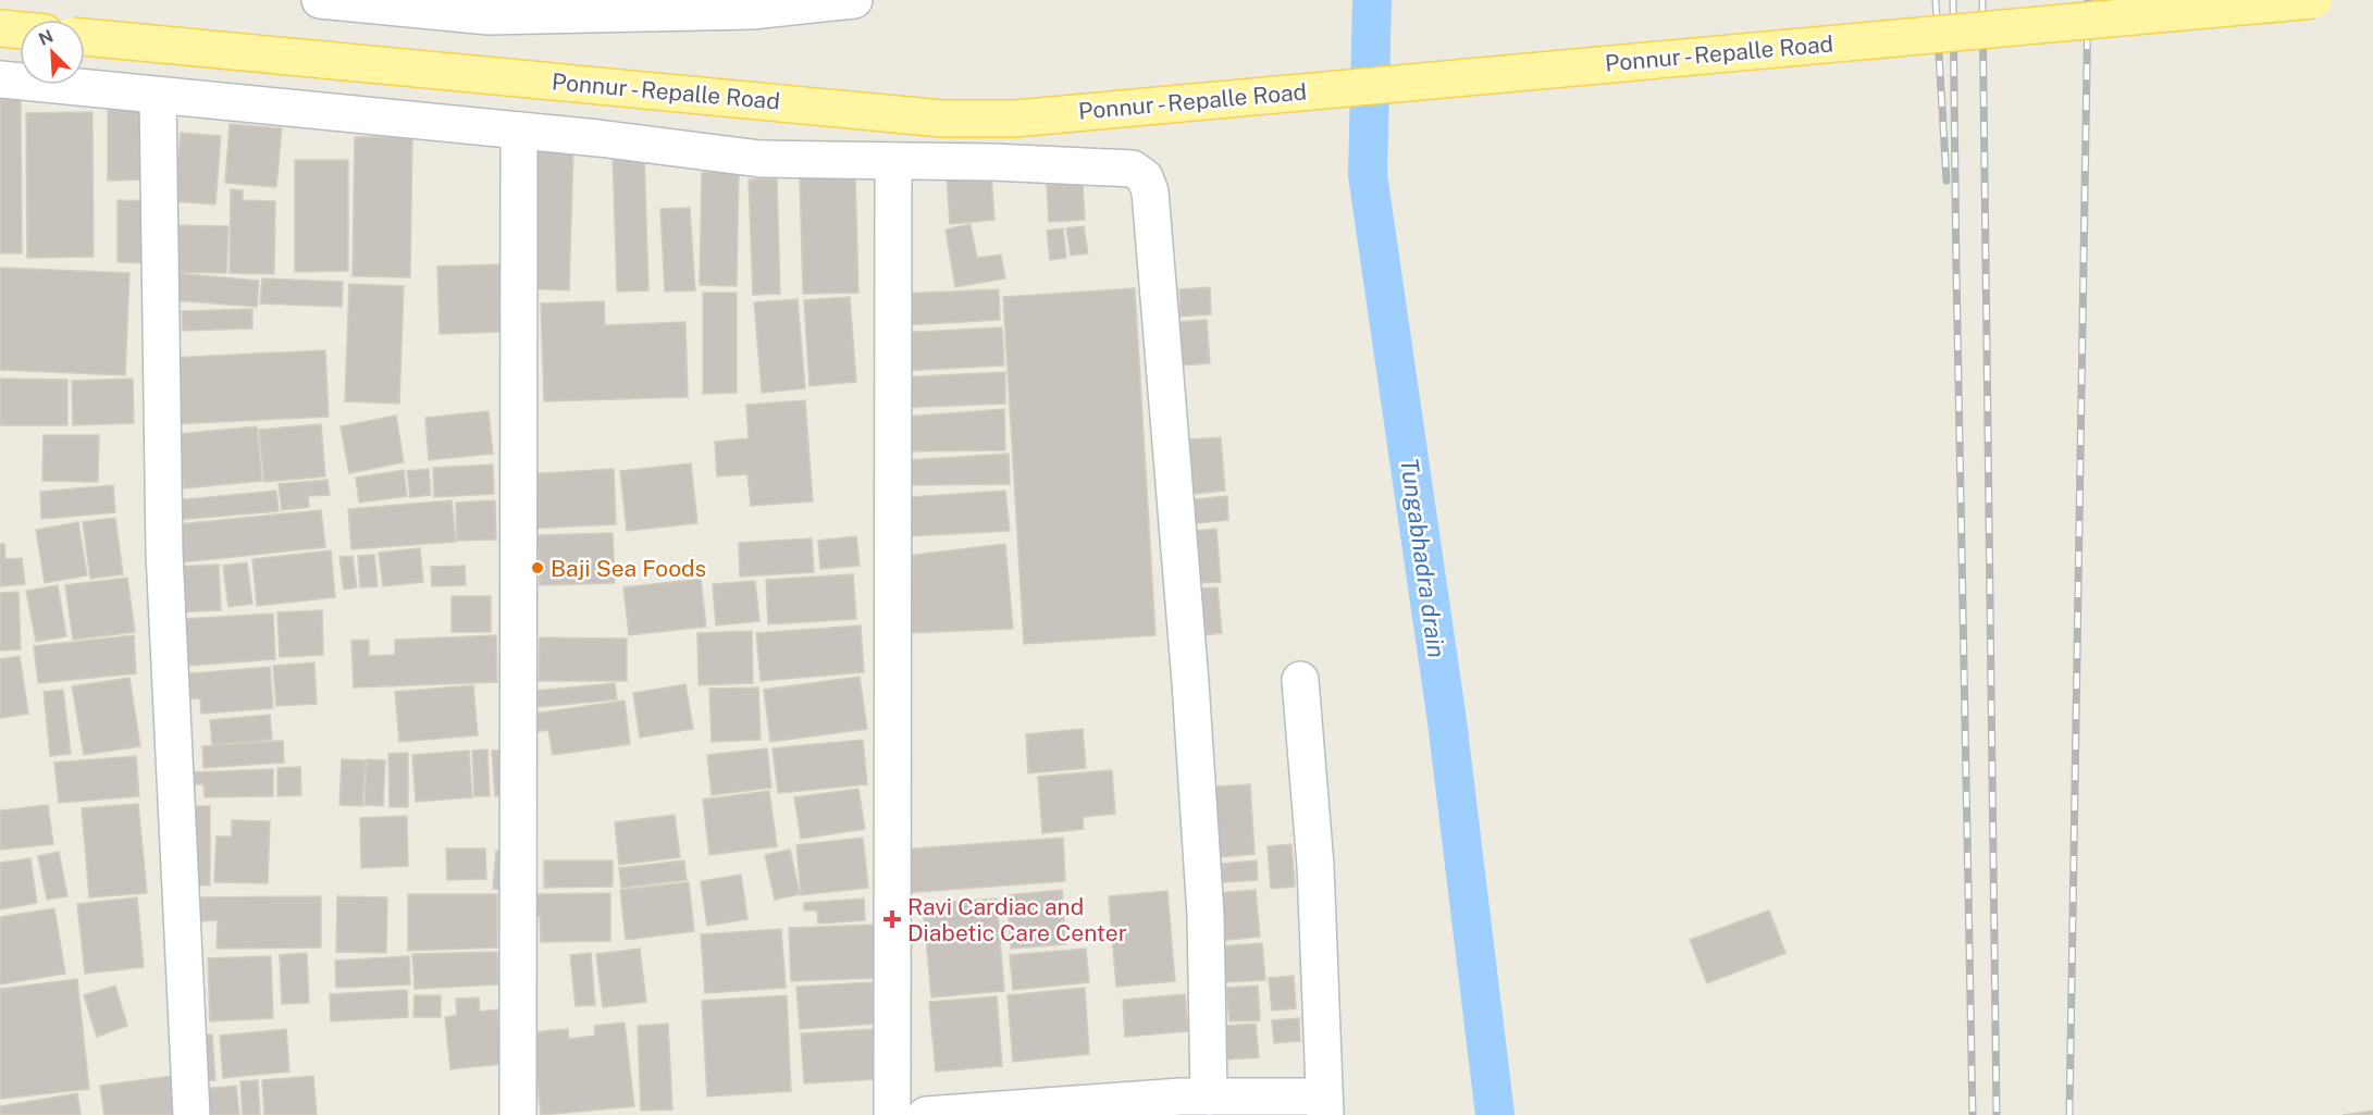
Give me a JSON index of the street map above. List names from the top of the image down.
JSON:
{
  "streets": {
    "main road": ["Ponnur - Repalle Road"]
  },
  "water": ["Tungabhadra drain"],
  "places": {
    "other": ["Baji Sea Foods"],
    "health": ["Ravi Cardiac and Diabetic Care Center"]
  },
  "north": "top left"
}
